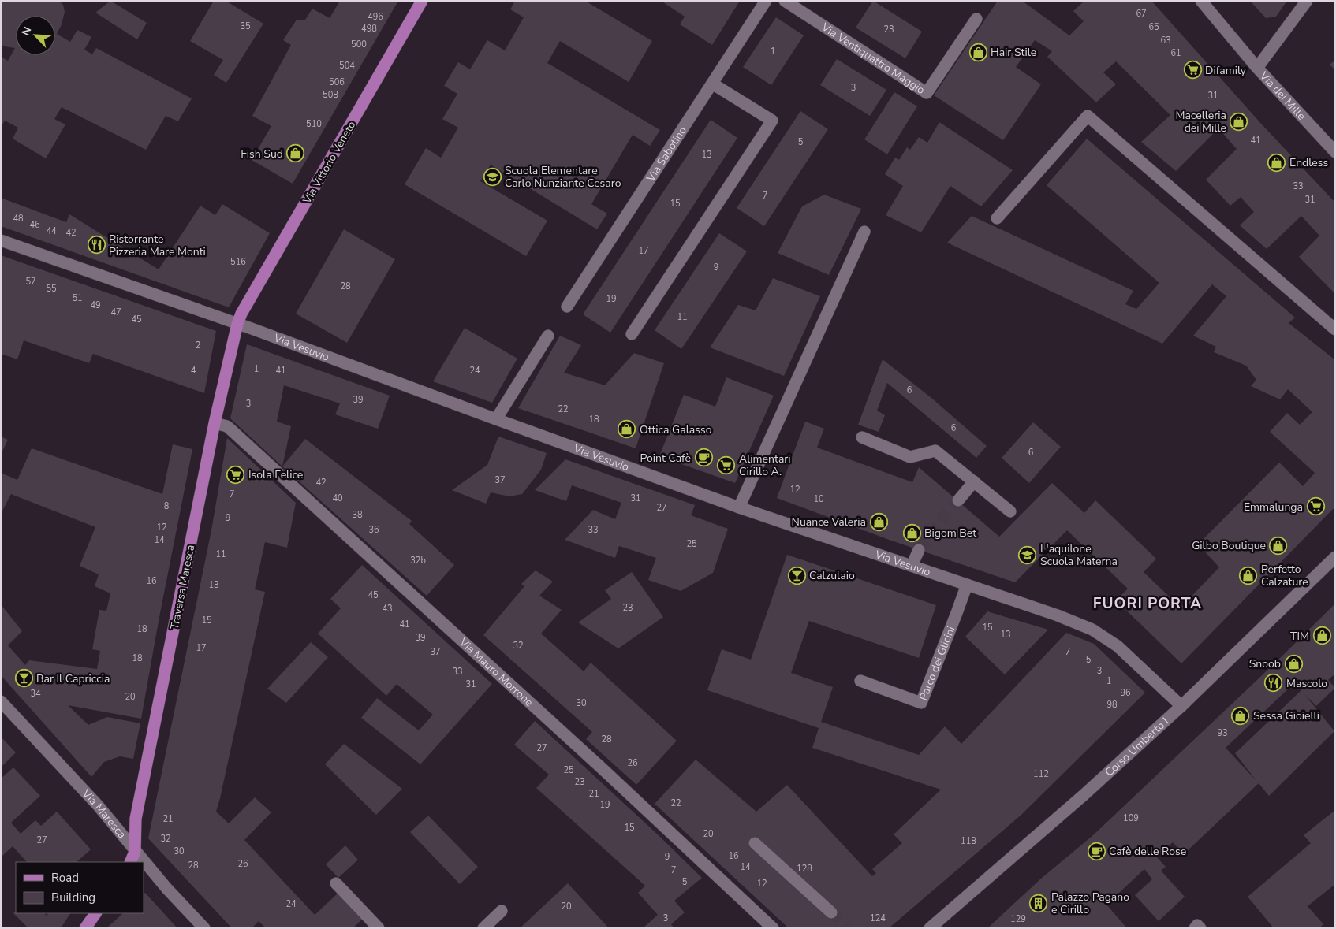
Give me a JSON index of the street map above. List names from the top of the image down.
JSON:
{
  "streets": {
    "main road": ["Via Vittorio Veneto", "Traversa Maresca"],
    "street": [
      "Via Ventiquattro Maggio",
      "Via dei Mille",
      "Via Sabotino",
      "Via Vesuvio",
      "Parco dei Glicini",
      "Via Mauro Morrone",
      "Corso Umberto I",
      "Via Maresca"
    ]
  },
  "crossings": [
    ["Via Vittorio Veneto", "Via Vesuvio"],
    ["Via Vittorio Veneto", "Traversa Maresca"],
    ["Via Vesuvio", "Traversa Maresca"],
    ["Via Vesuvio", "Parco dei Glicini"],
    ["Via Vesuvio", "Corso Umberto I"],
    ["Traversa Maresca", "Via Mauro Morrone"],
    ["Traversa Maresca", "Via Maresca"]
  ],
  "districts": ["FUORI PORTA"],
  "places": {
    "shop": [
      "Hair Stile",
      "Macelleria dei Mille",
      "Fish Sud",
      "Endless",
      "Ottica Galasso",
      "Nuance Valeria",
      "Bigom Bet",
      "Gilbo Boutique",
      "Perfetto Calzature",
      "TIM",
      "Snoob",
      "Sessa Gioielli"
    ],
    "supermarket": [
      "Difamily",
      "Alimentari Cirillo A.",
      "Isola Felice",
      "Emmalunga"
    ],
    "school or university": ["Scuola Elementare Carlo Nunziante Cesaro", "L'aquilone Scuola Materna"],
    "restaurant": ["Ristorrante Pizzeria Mare Monti", "Mascolo"],
    "cafe": ["Point Cafè", "Cafè delle Rose"],
    "bar": ["Calzulaio", "Bar Il Capriccia"],
    "building": ["Palazzo Pagano e Cirillo"]
  },
  "house_numbers": [
    "67",
    "496",
    "35",
    "65",
    "498",
    "23",
    "63",
    "500",
    "1",
    "61",
    "504",
    "506",
    "3",
    "508",
    "31",
    "510",
    "41",
    "5",
    "13",
    "33",
    "7",
    "31",
    "15",
    "48",
    "46",
    "44",
    "42",
    "17",
    "516",
    "9",
    "57",
    "28",
    "55",
    "51",
    "19",
    "49",
    "47",
    "11",
    "45",
    "2",
    "1",
    "4",
    "41",
    "24",
    "6",
    "39",
    "3",
    "22",
    "18",
    "6",
    "6",
    "37",
    "42",
    "12",
    "7",
    "40",
    "31",
    "10",
    "8",
    "27",
    "38",
    "9",
    "12",
    "36",
    "33",
    "14",
    "25",
    "11",
    "32b",
    "16",
    "13",
    "45",
    "23",
    "43",
    "15",
    "41",
    "15",
    "18",
    "13",
    "39",
    "32",
    "17",
    "37",
    "7",
    "18",
    "5",
    "3",
    "33",
    "1",
    "31",
    "96",
    "34",
    "20",
    "30",
    "98",
    "93",
    "28",
    "27",
    "26",
    "25",
    "112",
    "23",
    "21",
    "22",
    "19",
    "109",
    "21",
    "15",
    "20",
    "32",
    "27",
    "118",
    "30",
    "16",
    "9",
    "26",
    "28",
    "14",
    "128",
    "7",
    "5",
    "12",
    "24",
    "20",
    "3",
    "124",
    "129"
  ],
  "legend": ["Road", "Building"],
  "north": "top left"
}
